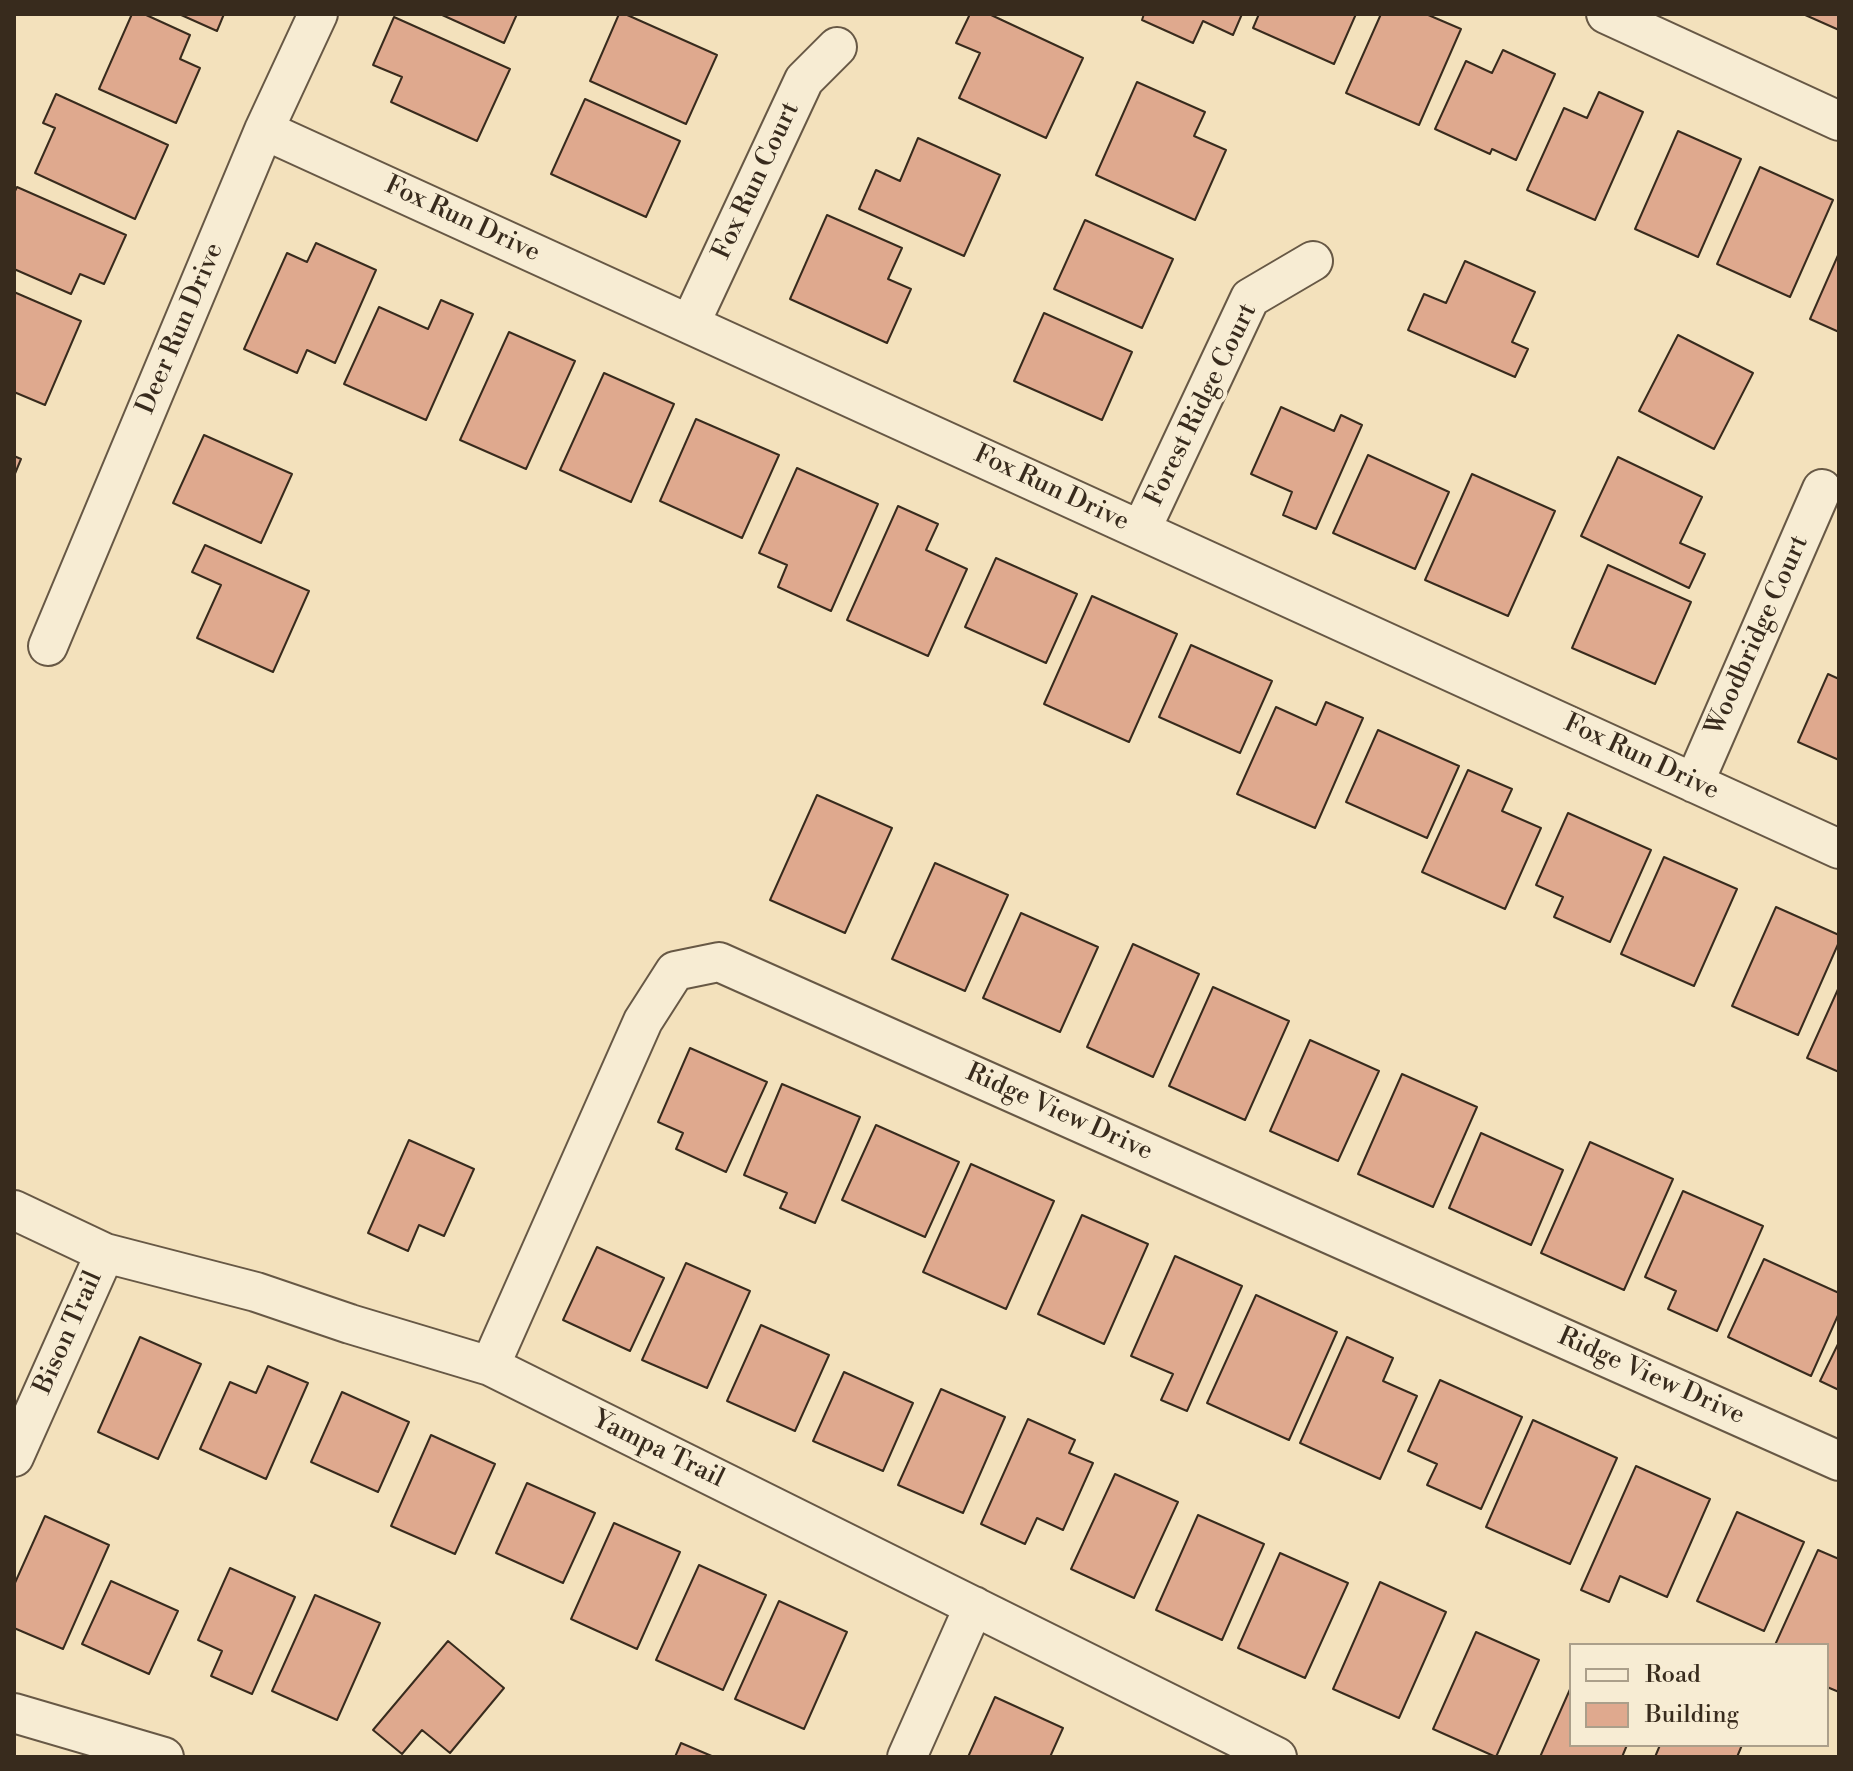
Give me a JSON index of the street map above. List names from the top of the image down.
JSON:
{
  "streets": {
    "street": [
      "Fox Run Court",
      "Fox Run Drive",
      "Deer Run Drive",
      "Forest Ridge Court",
      "Woodbridge Court",
      "Ridge View Drive",
      "Bison Trail",
      "Yampa Trail"
    ]
  },
  "crossings": [
    ["Fox Run Court", "Fox Run Drive"],
    ["Fox Run Drive", "Deer Run Drive"],
    ["Fox Run Drive", "Forest Ridge Court"],
    ["Fox Run Drive", "Woodbridge Court"],
    ["Ridge View Drive", "Yampa Trail"],
    ["Bison Trail", "Yampa Trail"]
  ],
  "legend": ["Road", "Building"]
}
